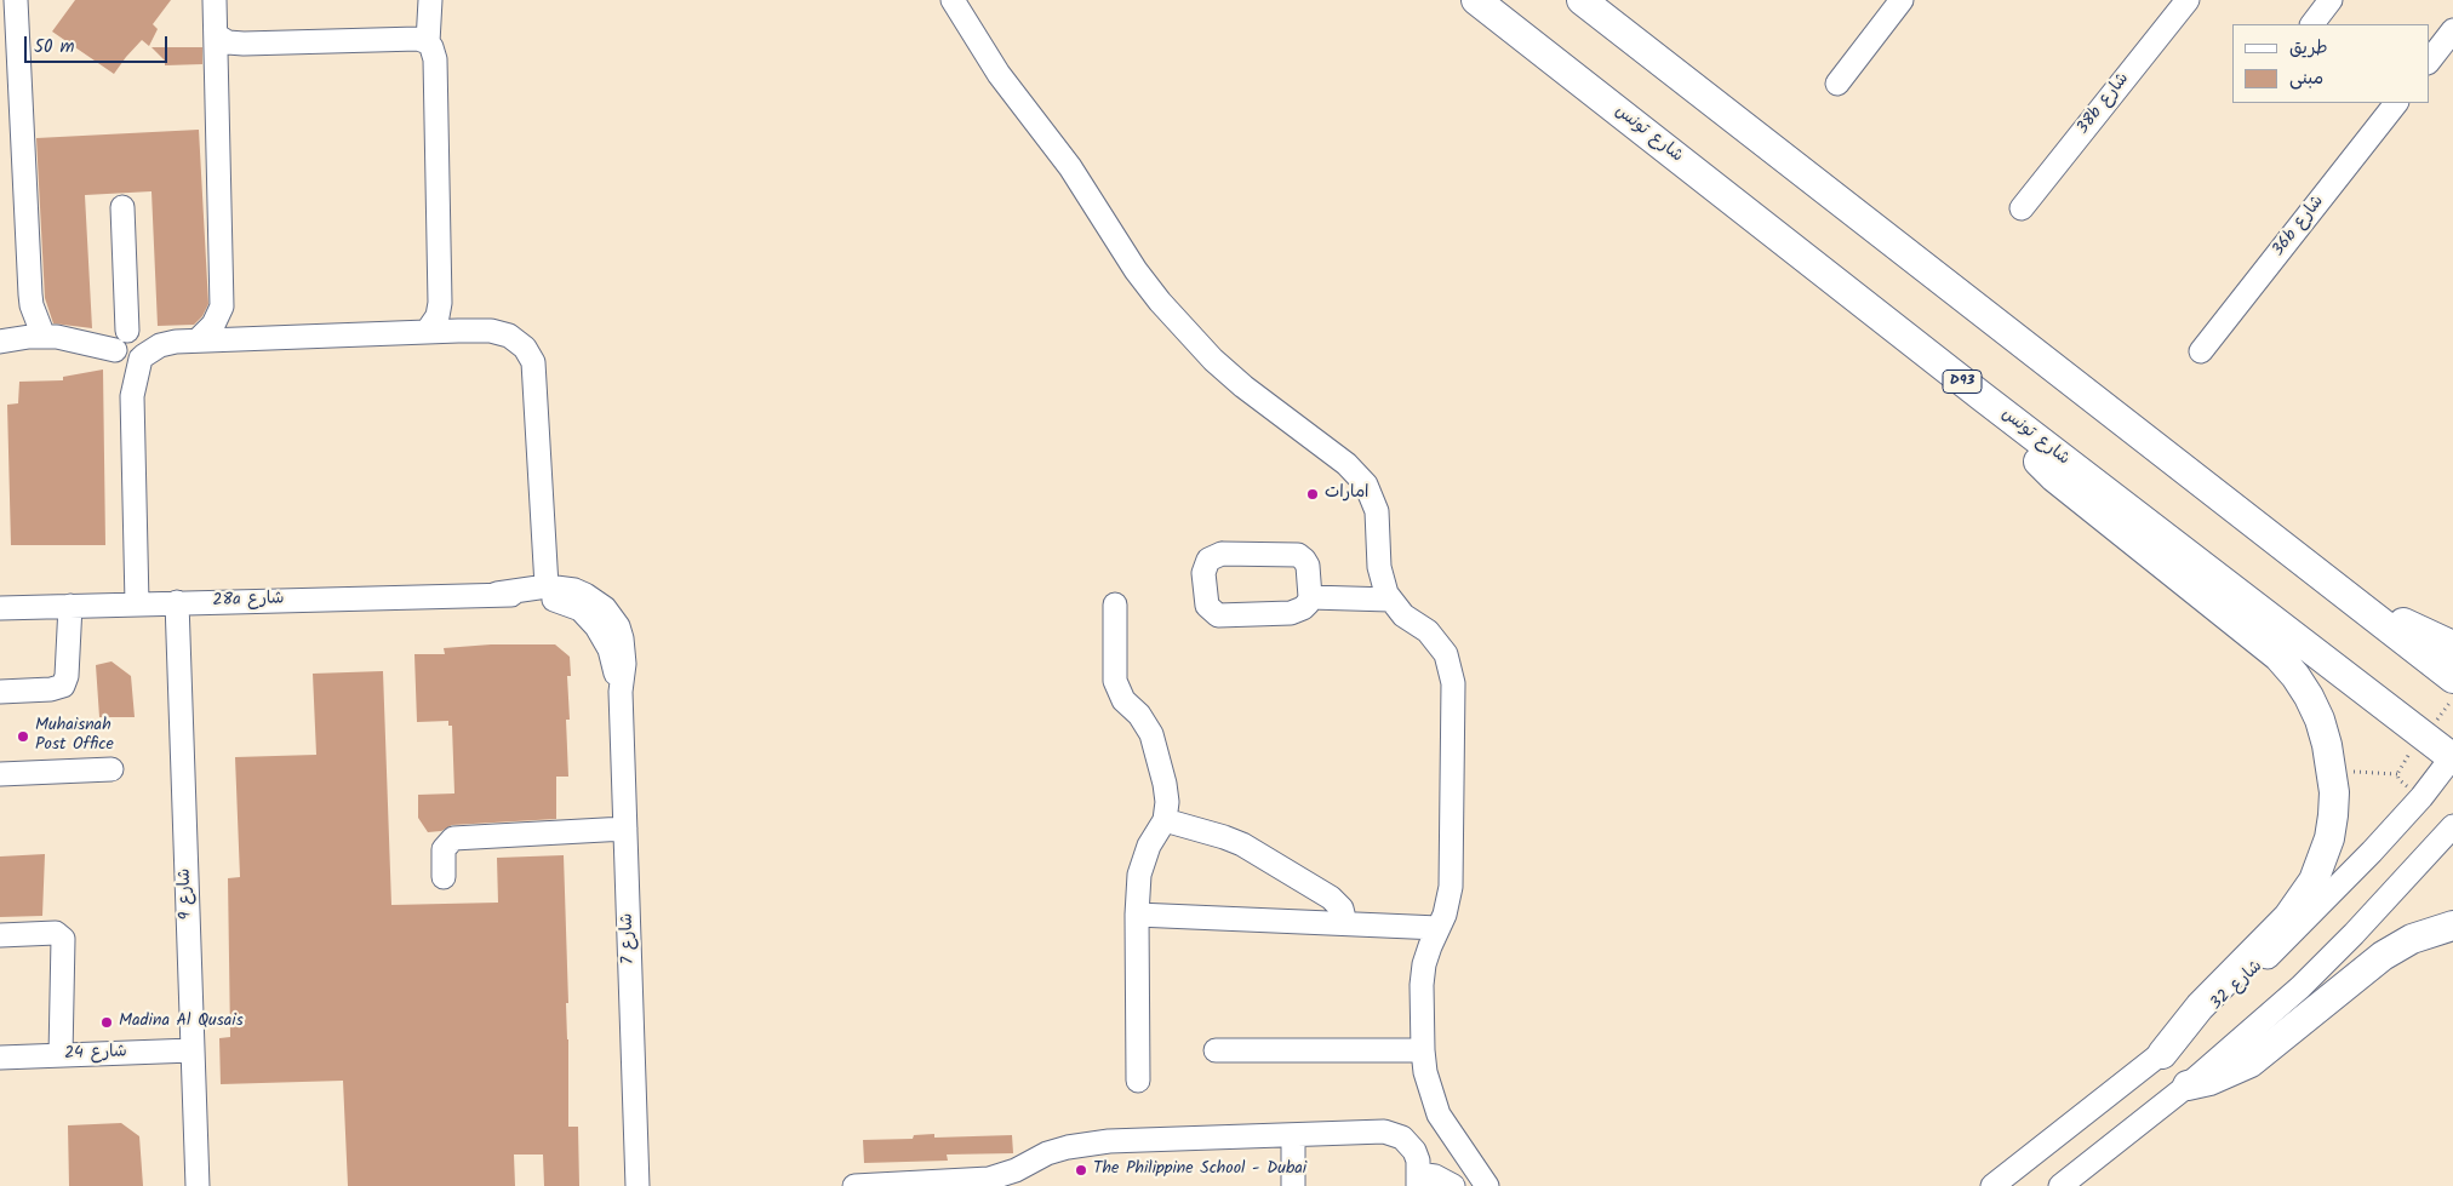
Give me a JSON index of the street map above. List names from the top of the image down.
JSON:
{
  "streets": {
    "main road": ["شارع تونس", "D93"],
    "street": [
      "38b شارع",
      "36b شارع",
      "28a شارع",
      "شارع 9",
      "شارع 7",
      "شارع 32",
      "شارع 24"
    ]
  },
  "crossings": [
    ["شارع تونس", "شارع 32"],
    ["28a شارع", "شارع 9"],
    ["28a شارع", "شارع 7"],
    ["شارع 9", "شارع 24"]
  ],
  "places": [
    "امارات",
    "Muhaisnah Post Office",
    "Madina Al Qusais",
    "The Philippine School - Dubai"
  ],
  "legend": ["طريق", "مبنى"],
  "scale_bar": "50 m"
}
